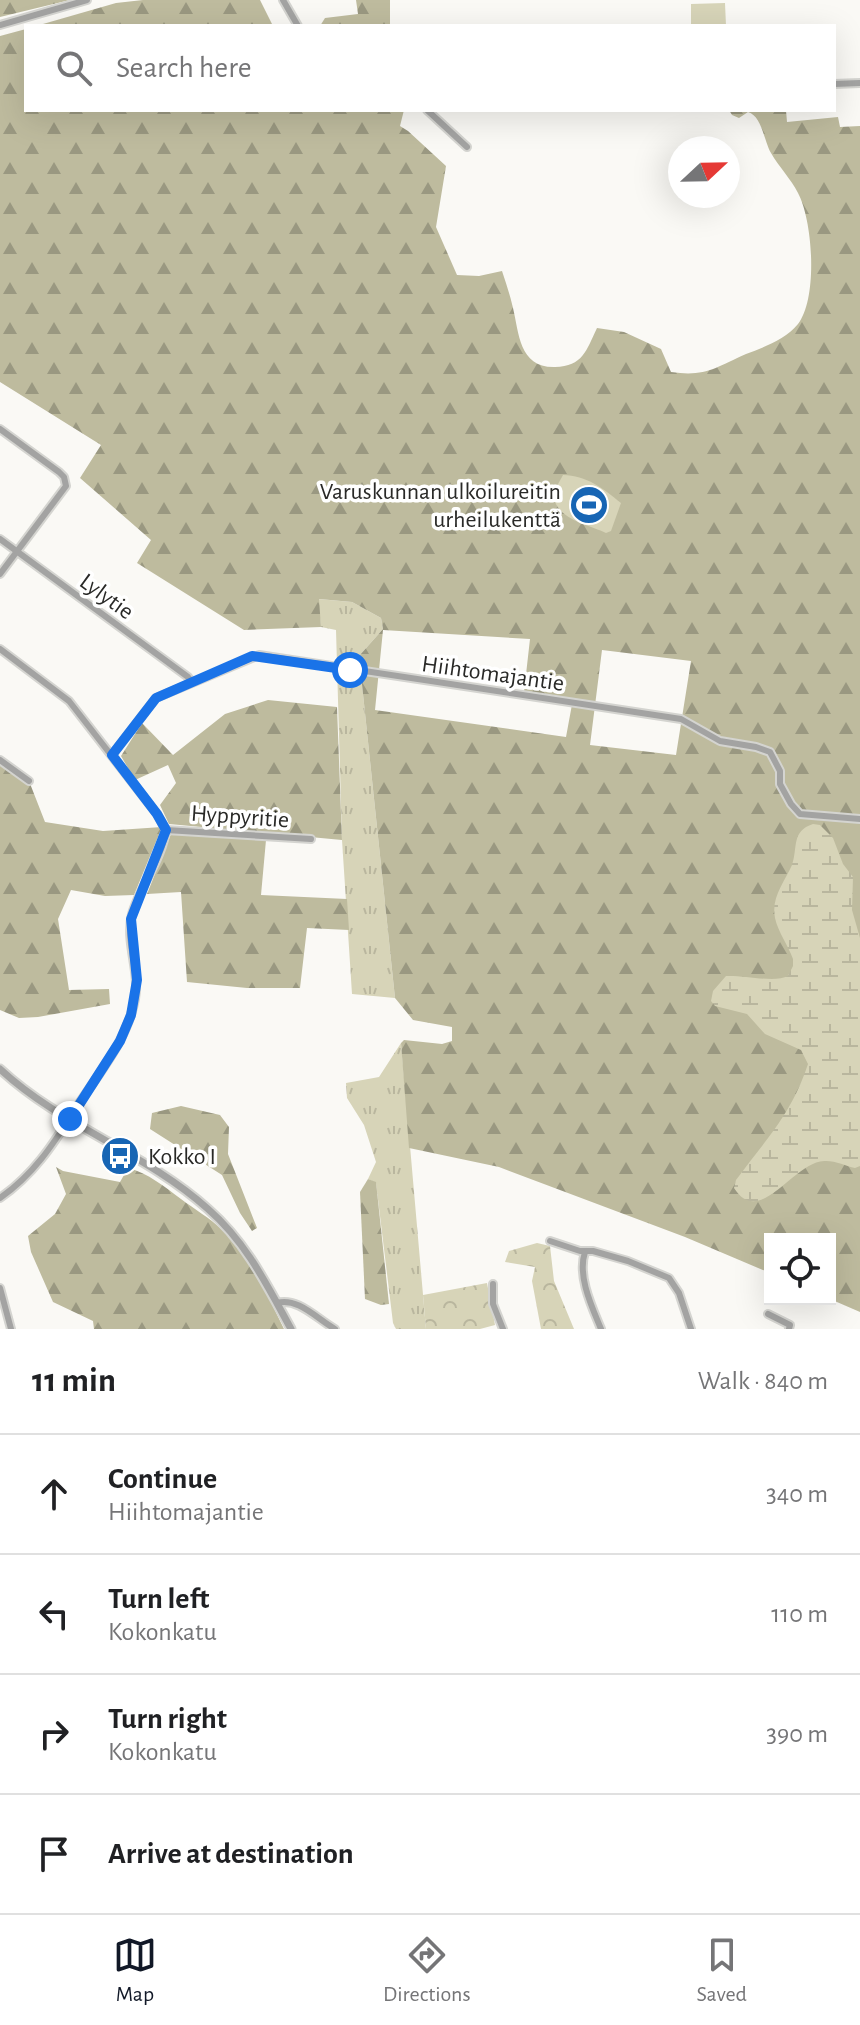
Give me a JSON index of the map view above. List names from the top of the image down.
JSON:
{
  "streets": {
    "street": ["Lylytie", "Hiihtomajantie", "Hyppyritie"]
  },
  "crossings": [
    ["Lylytie", "Hiihtomajantie"]
  ],
  "places": {
    "sports": ["Varuskunnan ulkoilureitin urheilukenttä"],
    "bus stop": ["Kokko I"]
  },
  "north": "right",
  "page": {
    "search": "Search here",
    "heading": ["11 min", "Walk · 840 m"],
    "list": [
      ["Continue", "Hiihtomajantie", "340 m"],
      ["Turn left", "Kokonkatu", "110 m"],
      ["Turn right", "Kokonkatu", "390 m"],
      "Arrive at destination"
    ],
    "nav": ["Map", "Directions", "Saved"]
  }
}
